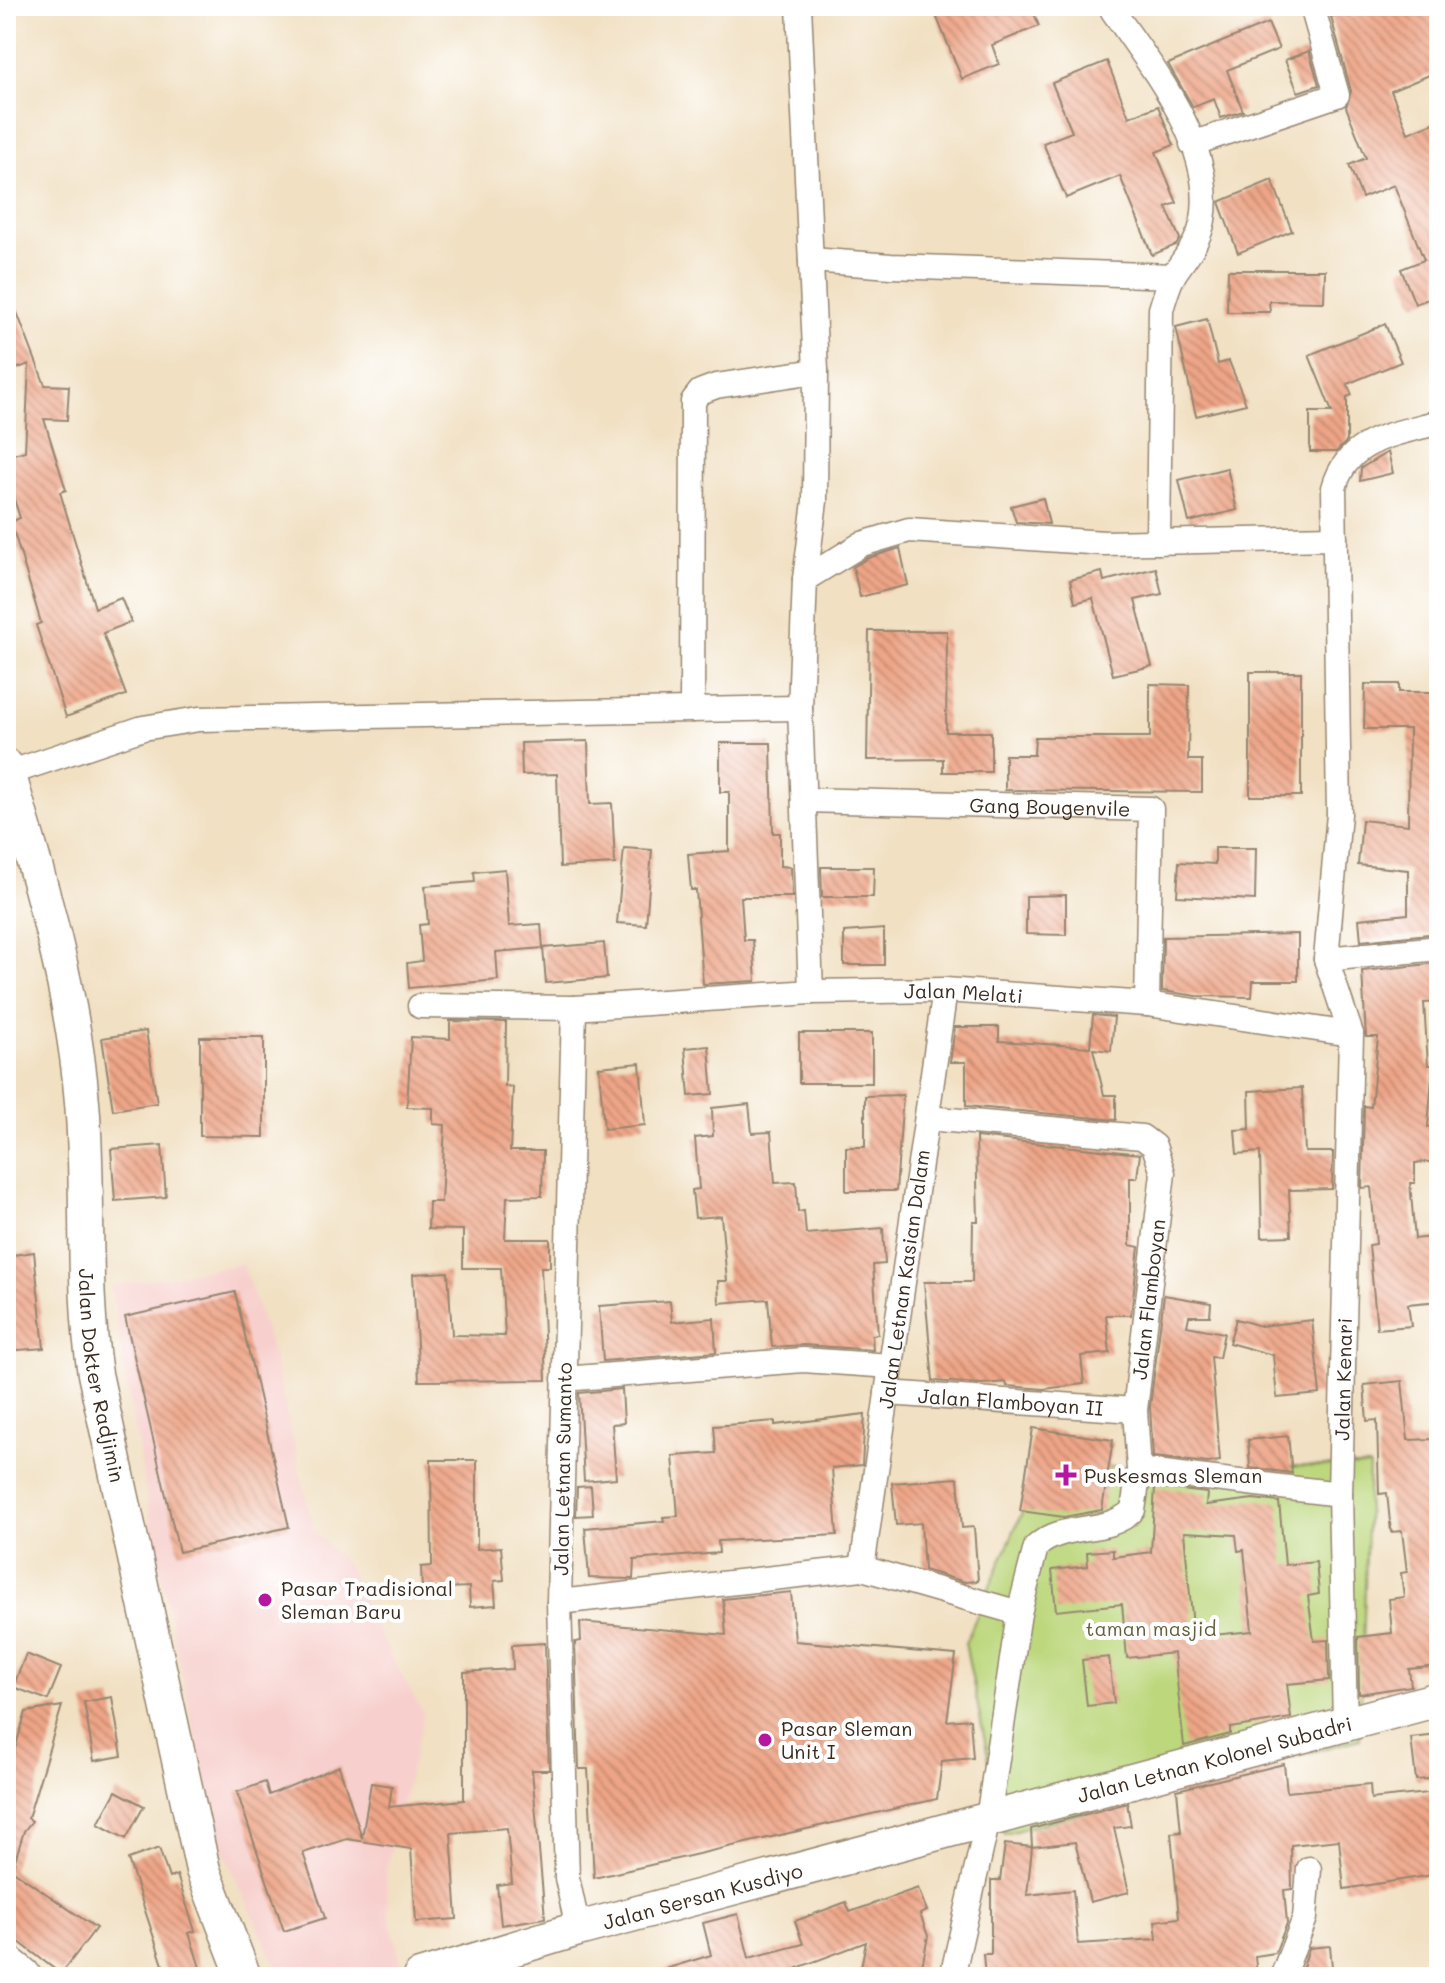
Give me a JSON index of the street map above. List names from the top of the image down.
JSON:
{
  "streets": {
    "main road": ["Jalan Dokter Radjimin", "Jalan Letnan Kolonel Subadri", "Jalan Sersan Kusdiyo"],
    "street": [
      "Gang Bougenvile",
      "Jalan Melati",
      "Jalan Letnan Kasian Dalam",
      "Jalan Flamboyan",
      "Jalan Kenari",
      "Jalan Flamboyan II",
      "Jalan Letnan Sumanto"
    ]
  },
  "crossings": [
    ["Gang Bougenvile", "Jalan Melati"],
    ["Jalan Melati", "Jalan Letnan Kasian Dalam"],
    ["Jalan Melati", "Jalan Kenari"],
    ["Jalan Melati", "Jalan Letnan Sumanto"],
    ["Jalan Letnan Kasian Dalam", "Jalan Flamboyan"],
    ["Jalan Letnan Kasian Dalam", "Jalan Flamboyan II"],
    ["Jalan Flamboyan", "Jalan Flamboyan II"],
    ["Jalan Flamboyan", "Jalan Letnan Kolonel Subadri"],
    ["Jalan Flamboyan", "Jalan Sersan Kusdiyo"],
    ["Jalan Kenari", "Jalan Letnan Kolonel Subadri"],
    ["Jalan Letnan Sumanto", "Jalan Sersan Kusdiyo"],
    ["Jalan Letnan Kolonel Subadri", "Jalan Sersan Kusdiyo"]
  ],
  "parks": ["taman masjid"],
  "places": {
    "health": ["Puskesmas Sleman"],
    "other": ["Pasar Tradisional Sleman Baru", "Pasar Sleman Unit I"]
  }
}
